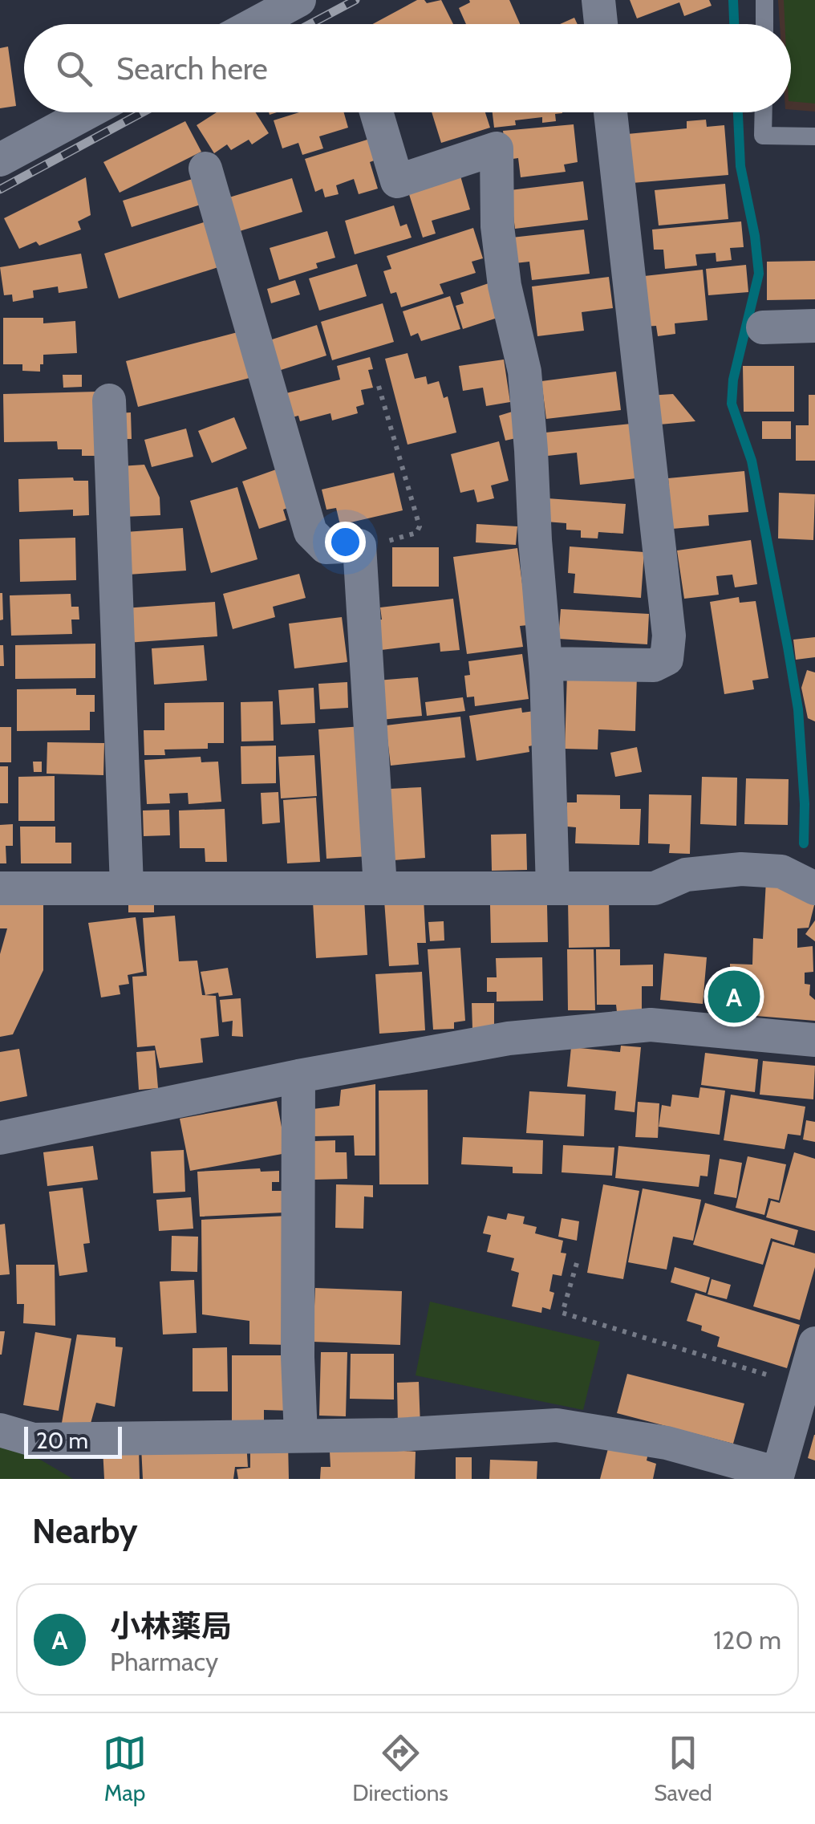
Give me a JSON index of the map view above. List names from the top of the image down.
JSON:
{
  "scale_bar": "20 m",
  "page": {
    "search": "Search here",
    "pins": "A",
    "scale": "20 m",
    "heading": "Nearby",
    "list": [
      {
        "mark": "A",
        "name": "小林薬局",
        "note": "Pharmacy",
        "value": "120 m"
      }
    ],
    "nav": ["Map", "Directions", "Saved"]
  }
}
